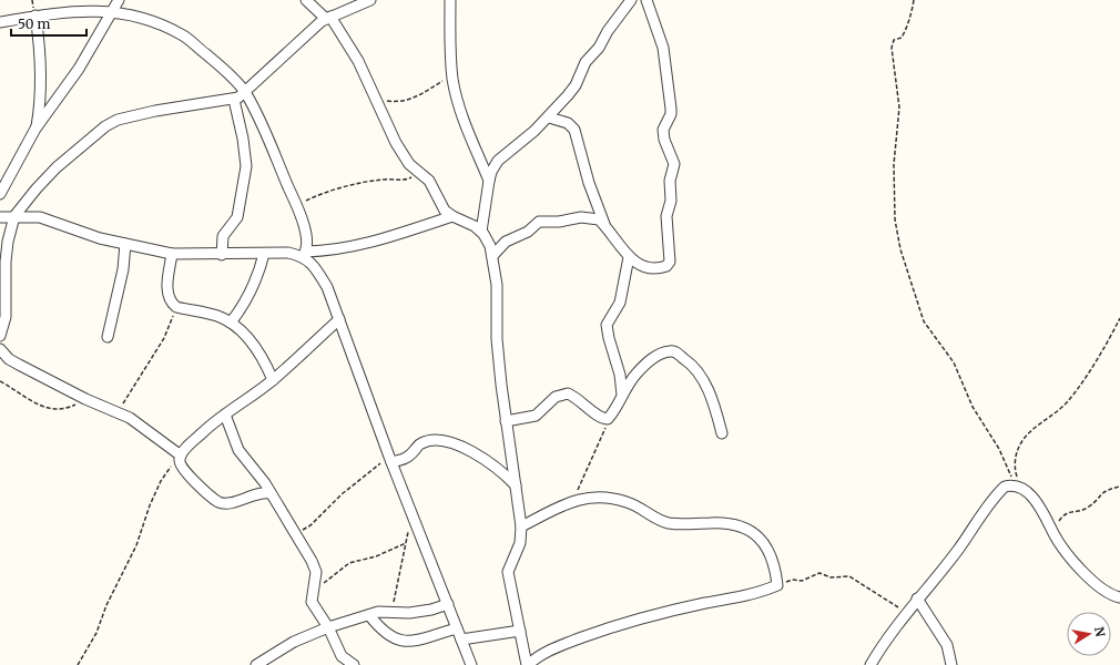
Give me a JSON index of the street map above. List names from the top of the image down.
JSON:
{
  "scale_bar": "50 m",
  "north": "right"
}
